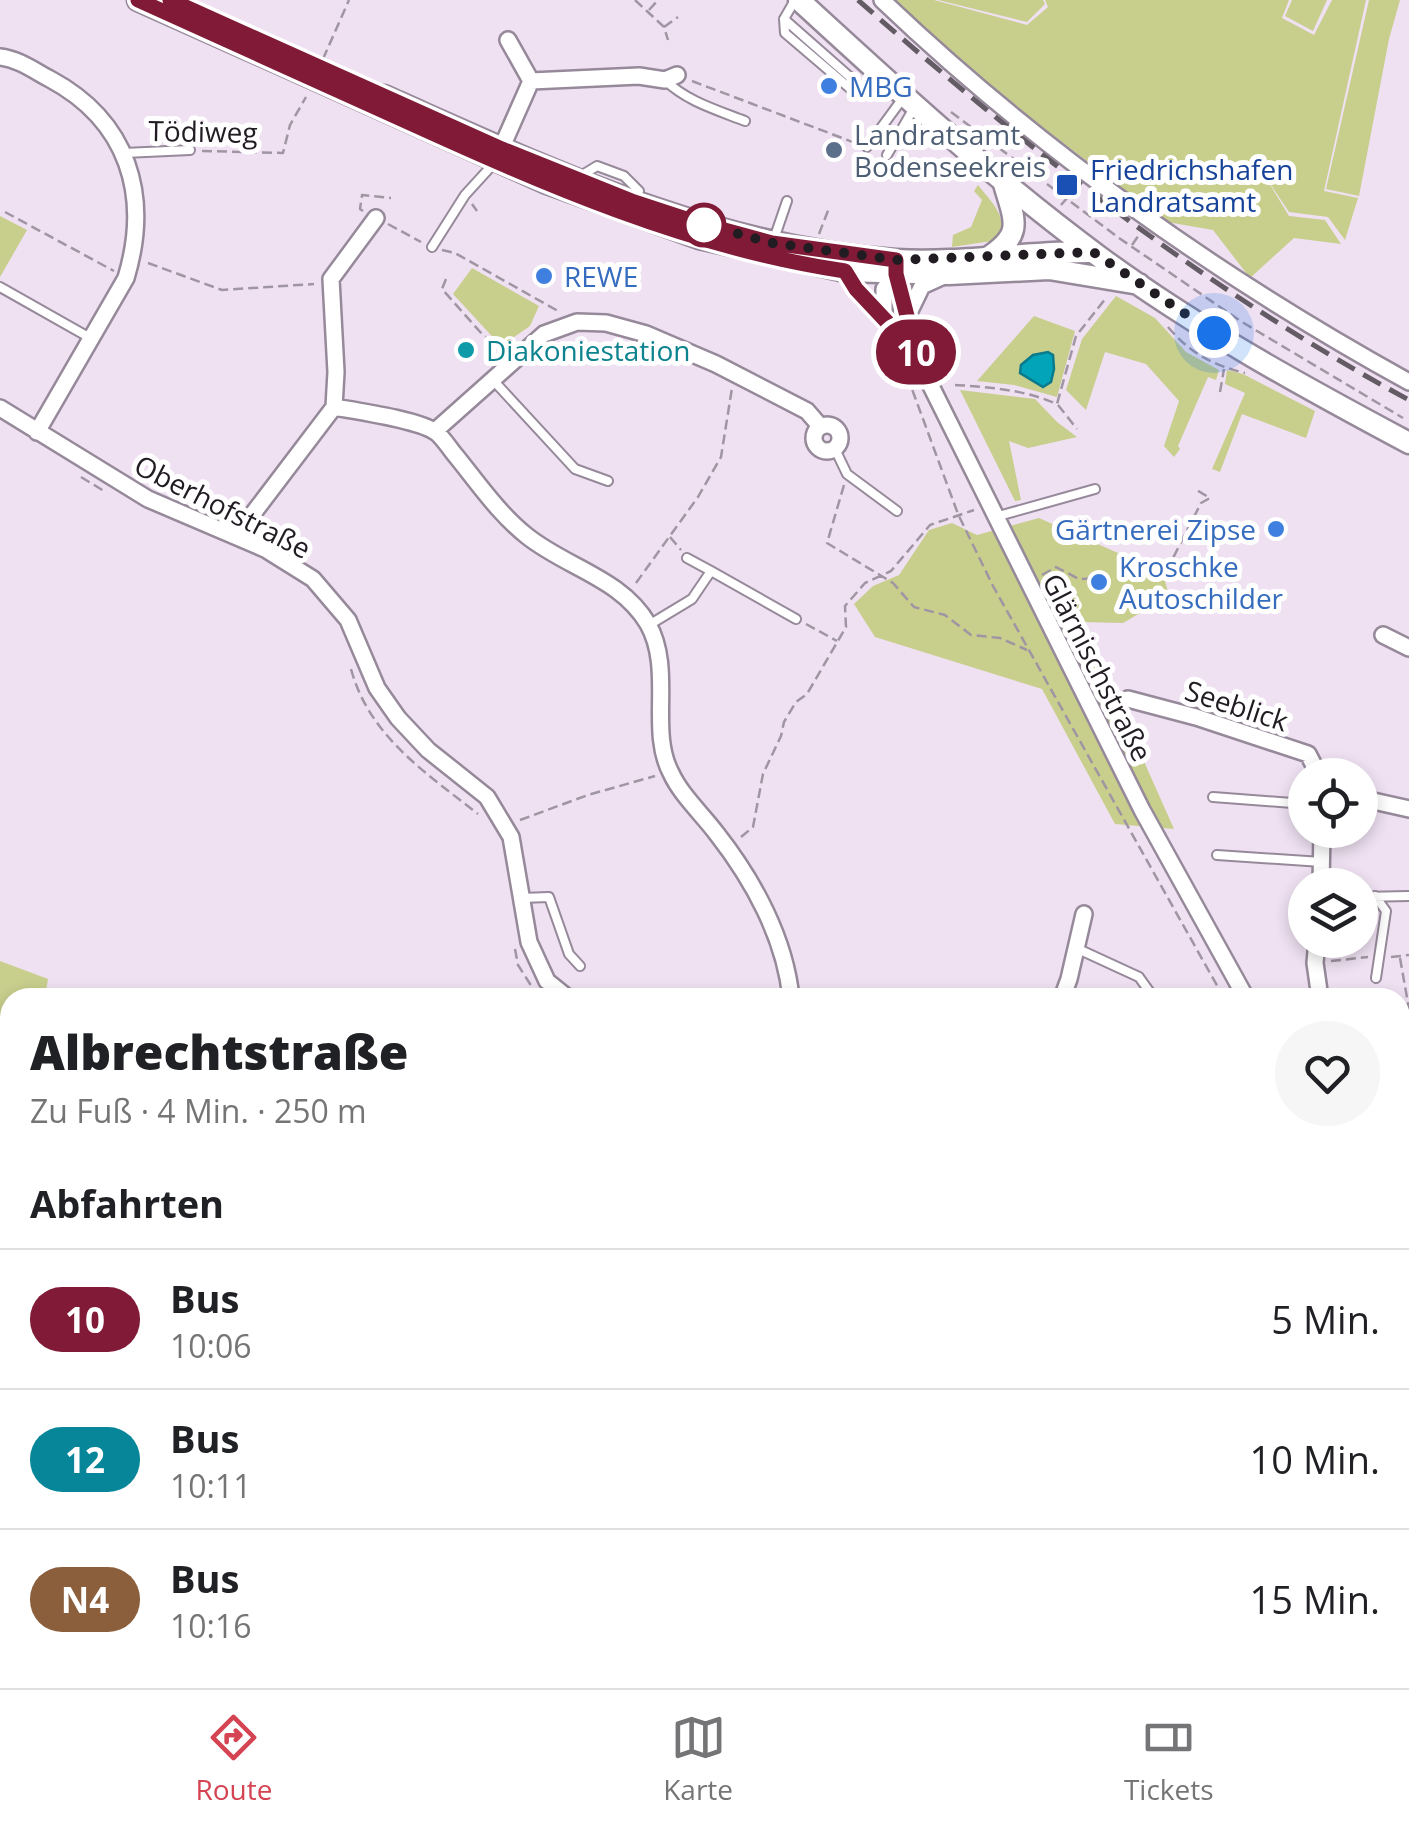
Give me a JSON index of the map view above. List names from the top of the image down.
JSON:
{
  "streets": {
    "street": ["Oberhofstraße", "Glärnischstraße", "Seeblick"],
    "lane": ["Tödiweg"]
  },
  "places": {
    "other": [
      "MBG",
      "Landratsamt Bodenseekreis",
      "REWE",
      "Diakoniestation",
      "Gärtnerei Zipse",
      "Kroschke Autoschilder"
    ],
    "transit": ["Friedrichshafen Landratsamt"]
  },
  "lines": ["bus line 10"],
  "page": {
    "on_map": "10",
    "heading": [
      ["Albrechtstraße", "Zu Fuß · 4 Min. · 250 m"],
      "Abfahrten"
    ],
    "list": [
      {
        "mark": "10",
        "name": "Bus",
        "note": "10:06",
        "value": "5 Min."
      },
      {
        "mark": "12",
        "name": "Bus",
        "note": "10:11",
        "value": "10 Min."
      },
      {
        "mark": "N4",
        "name": "Bus",
        "note": "10:16",
        "value": "15 Min."
      }
    ],
    "tabs": ["Route", "Karte", "Tickets"]
  }
}
